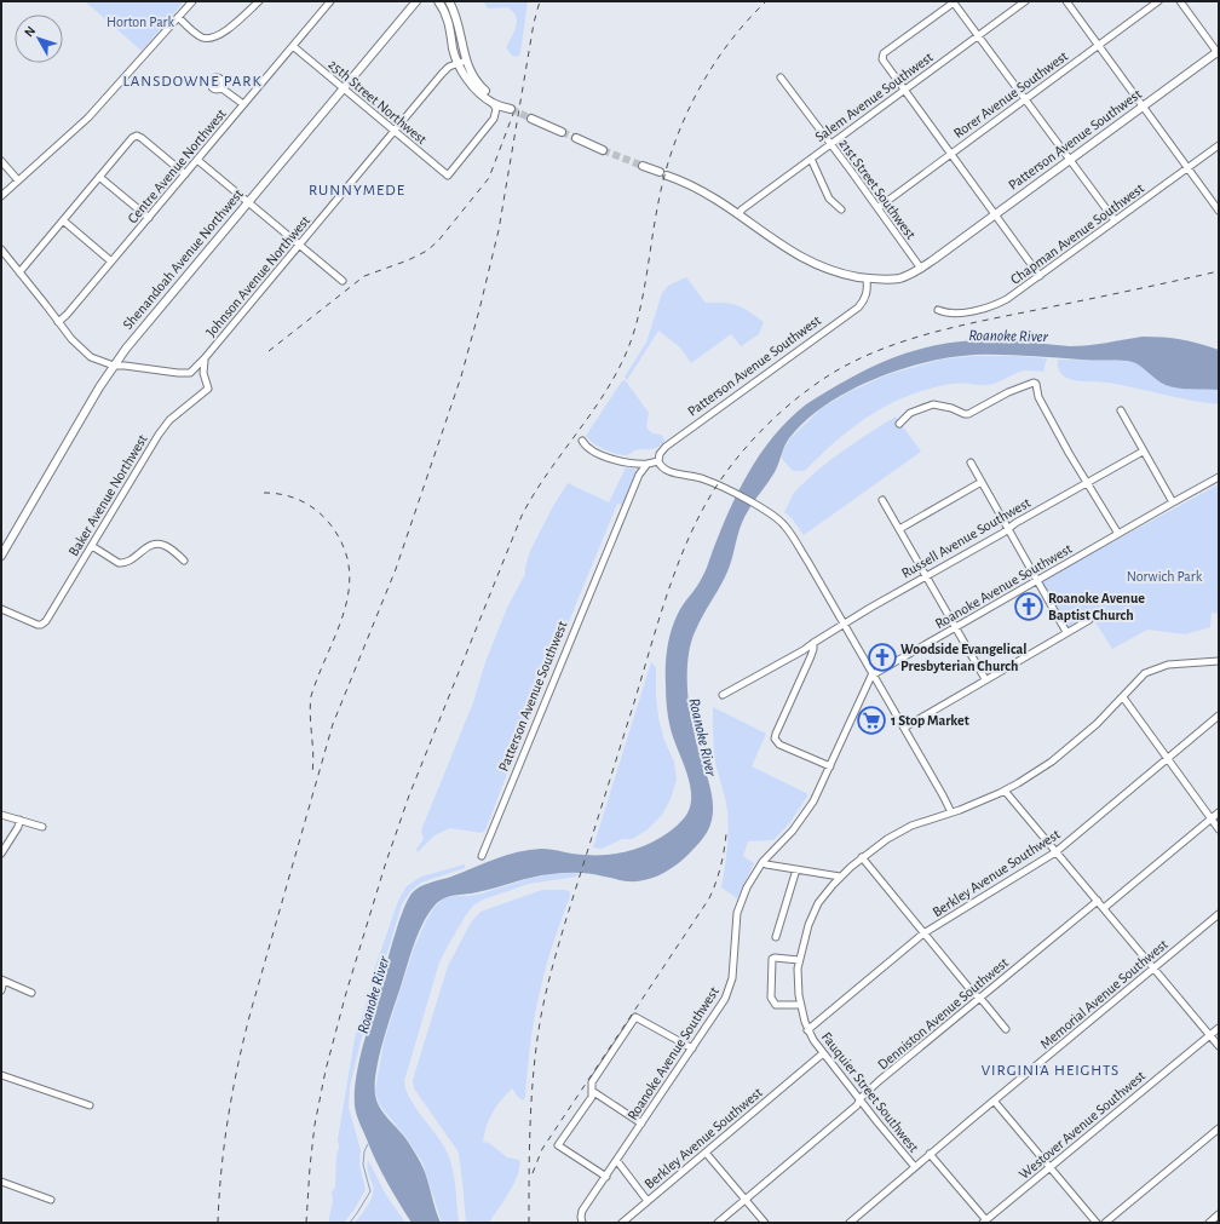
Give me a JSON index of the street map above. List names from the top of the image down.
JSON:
{
  "streets": {
    "main road": ["Patterson Avenue Southwest", "Shenandoah Avenue Northwest"],
    "street": [
      "Rorer Avenue Southwest",
      "Salem Avenue Southwest",
      "25th Street Northwest",
      "Centre Avenue Northwest",
      "21st Street Southwest",
      "Chapman Avenue Southwest",
      "Johnson Avenue Northwest",
      "Baker Avenue Northwest",
      "Russell Avenue Southwest",
      "Roanoke Avenue Southwest",
      "Berkley Avenue Southwest",
      "Memorial Avenue Southwest",
      "Denniston Avenue Southwest",
      "Fauquier Street Southwest",
      "Westover Avenue Southwest"
    ]
  },
  "crossings": [
    ["Rorer Avenue Southwest", "21st Street Southwest"],
    ["Salem Avenue Southwest", "21st Street Southwest"],
    ["25th Street Northwest", "Centre Avenue Northwest"],
    ["25th Street Northwest", "Shenandoah Avenue Northwest"],
    ["25th Street Northwest", "Johnson Avenue Northwest"],
    ["Patterson Avenue Southwest", "21st Street Southwest"],
    ["Berkley Avenue Southwest", "Fauquier Street Southwest"],
    ["Memorial Avenue Southwest", "Fauquier Street Southwest"],
    ["Denniston Avenue Southwest", "Fauquier Street Southwest"],
    ["Fauquier Street Southwest", "Westover Avenue Southwest"]
  ],
  "districts": ["LANSDOWNE PARK", "RUNNYMEDE", "VIRGINIA HEIGHTS"],
  "water": ["Roanoke River"],
  "parks": ["Horton Park", "Norwich Park"],
  "places": {
    "church": ["Roanoke Avenue Baptist Church", "Woodside Evangelical Presbyterian Church"],
    "supermarket": ["1 Stop Market"]
  },
  "north": "top left"
}
